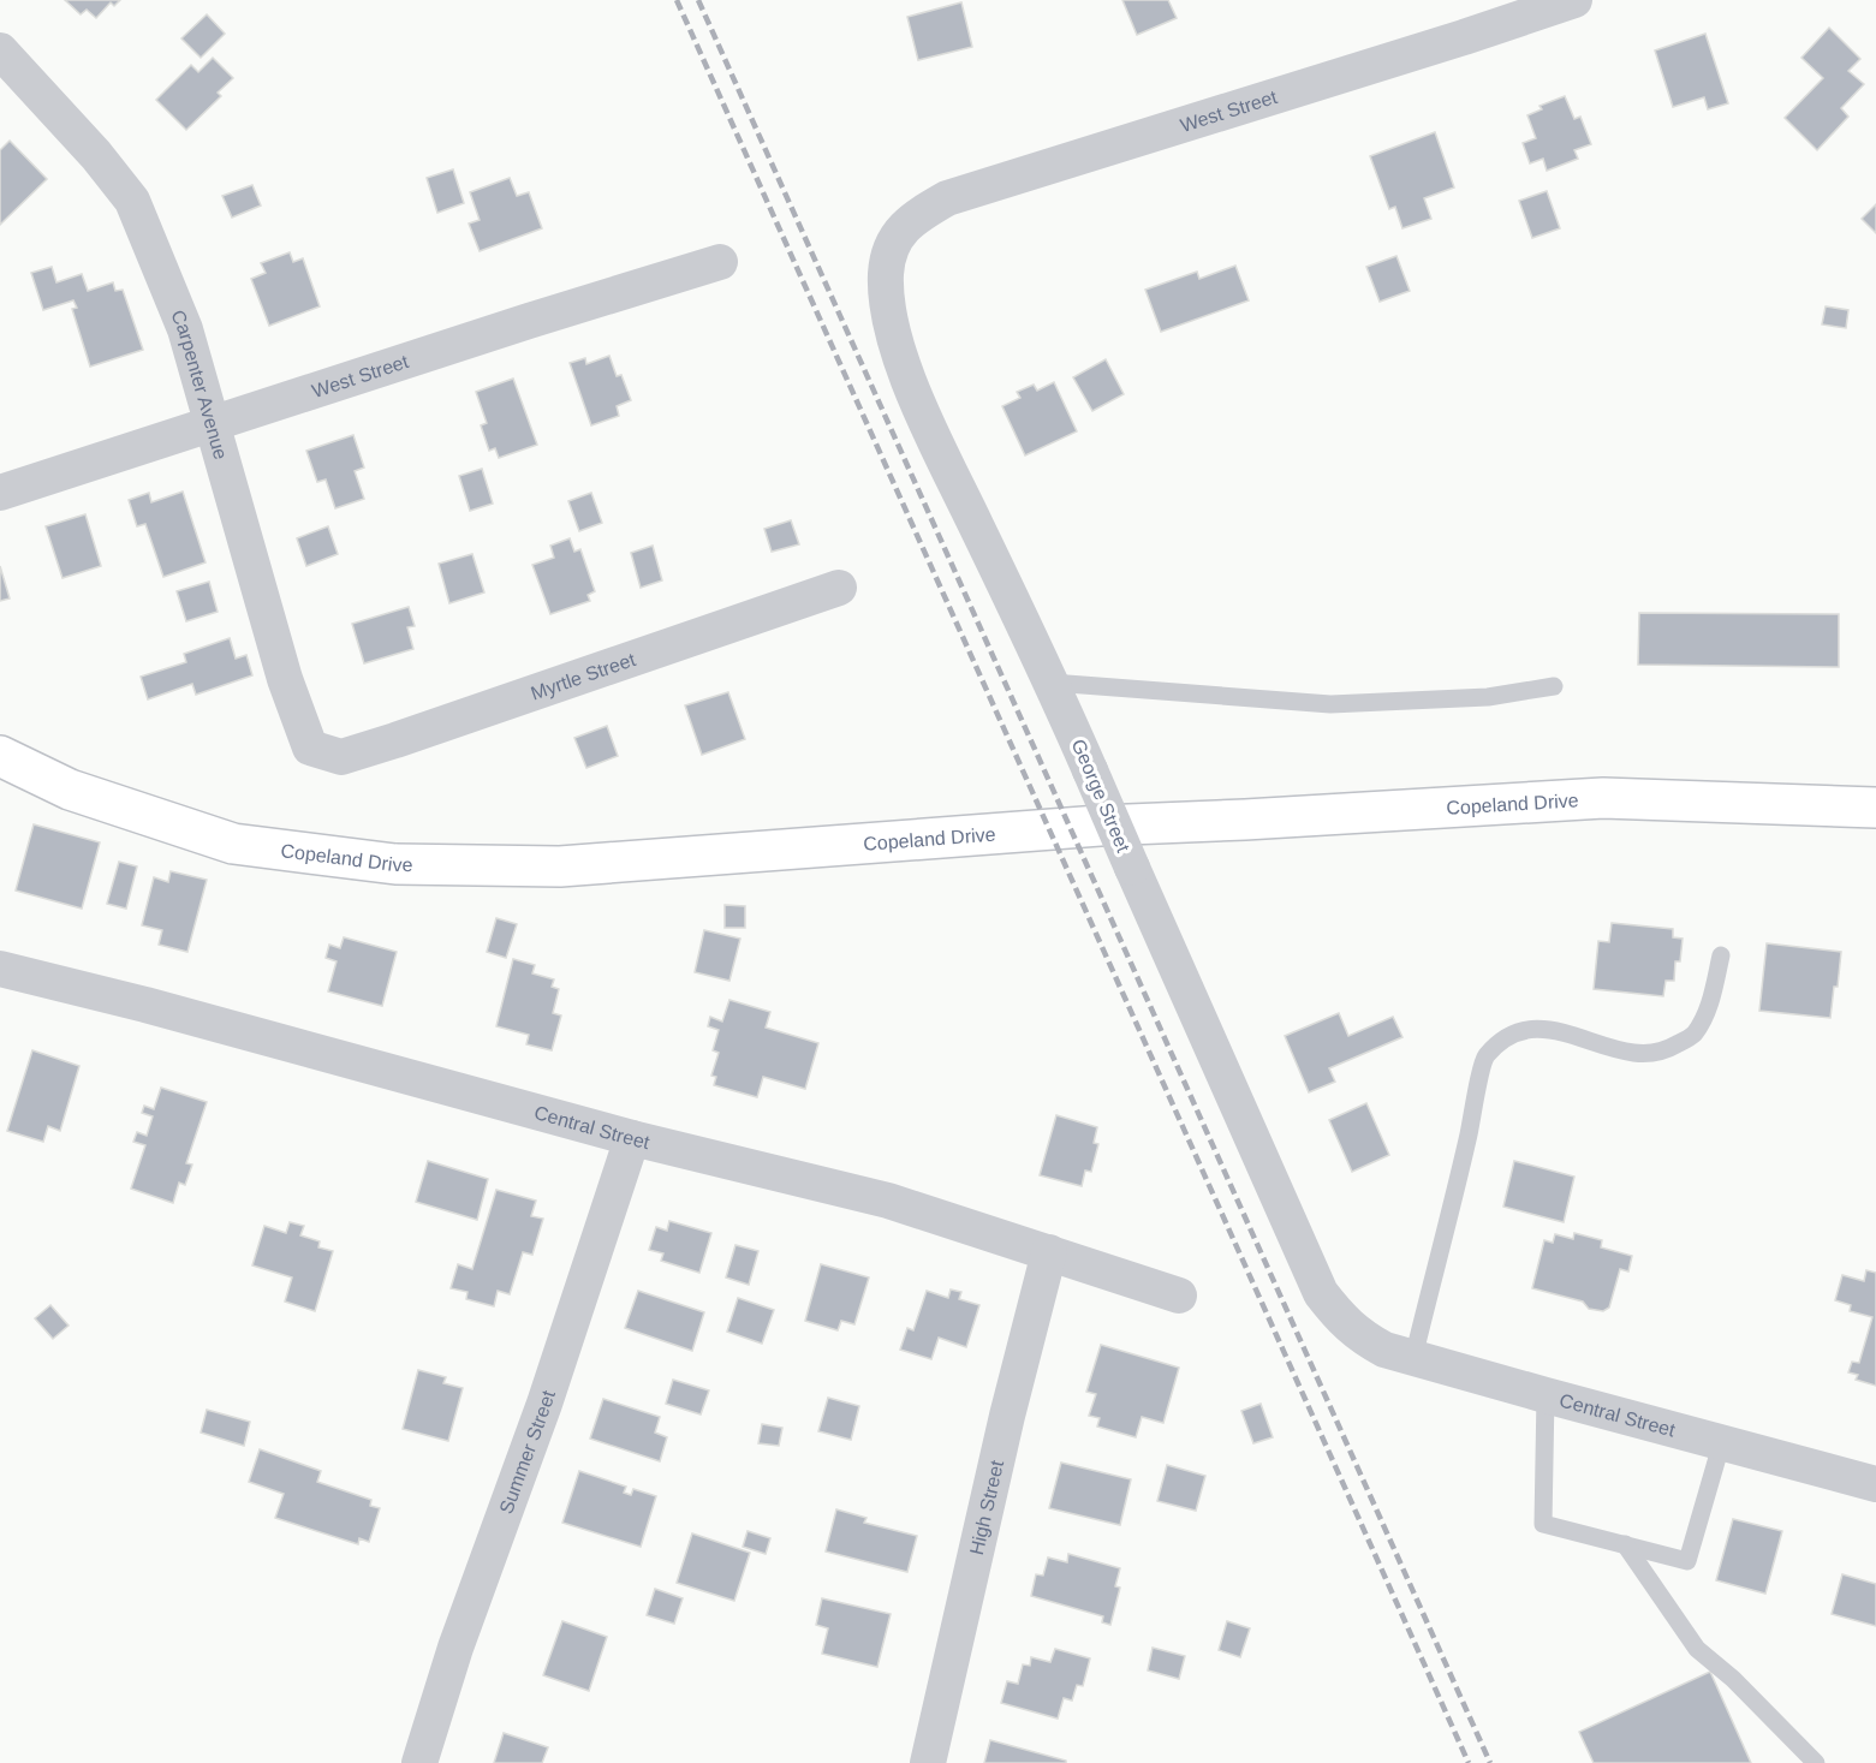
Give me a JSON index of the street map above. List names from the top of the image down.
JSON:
{
  "streets": {
    "main road": ["Copeland Drive"],
    "street": [
      "West Street",
      "Carpenter Avenue",
      "Myrtle Street",
      "George Street",
      "Central Street",
      "Summer Street",
      "High Street"
    ]
  },
  "crossings": [
    ["West Street", "Carpenter Avenue"],
    ["West Street", "George Street"],
    ["Carpenter Avenue", "Myrtle Street"],
    ["George Street", "Central Street"],
    ["Central Street", "Summer Street"],
    ["Central Street", "High Street"]
  ]
}
